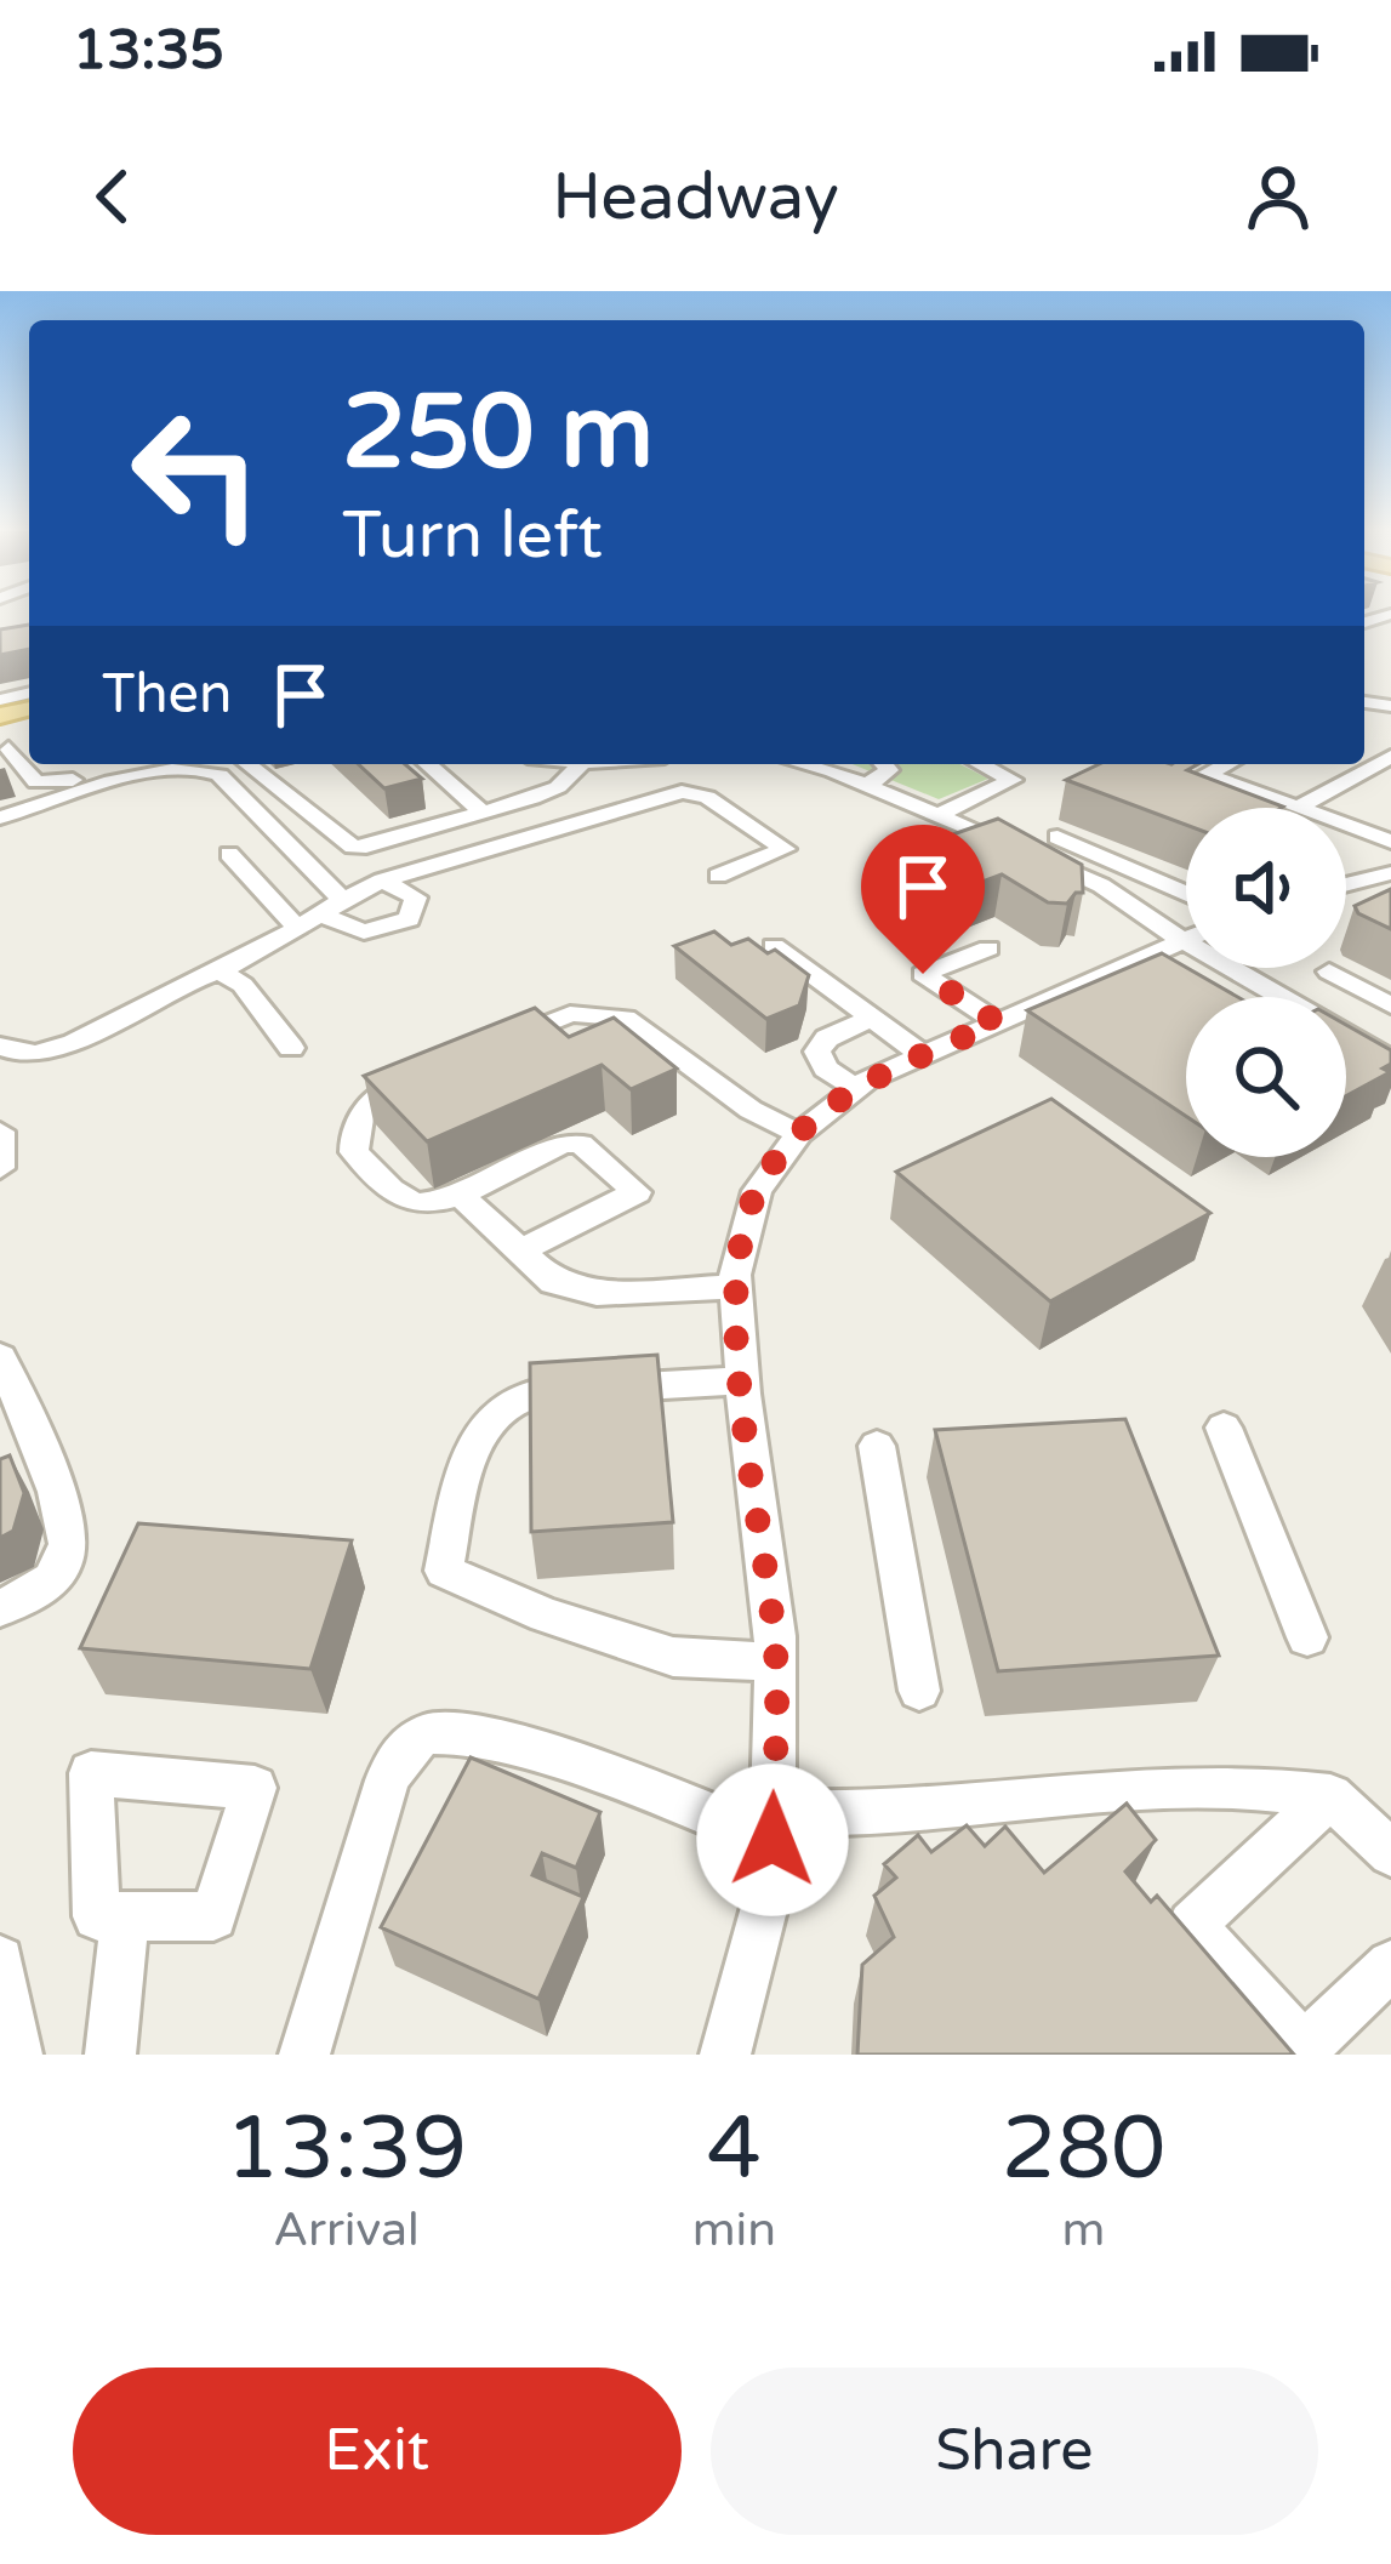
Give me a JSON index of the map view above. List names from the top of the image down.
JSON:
{
  "page": {
    "status": "13:35",
    "header": "Headway",
    "turn": ["250 m", "Turn left"],
    "then": "Then",
    "eta": [
      "13:39",
      "Arrival",
      "4",
      "min",
      "280",
      "m"
    ],
    "buttons": ["Exit", "Share"]
  }
}
